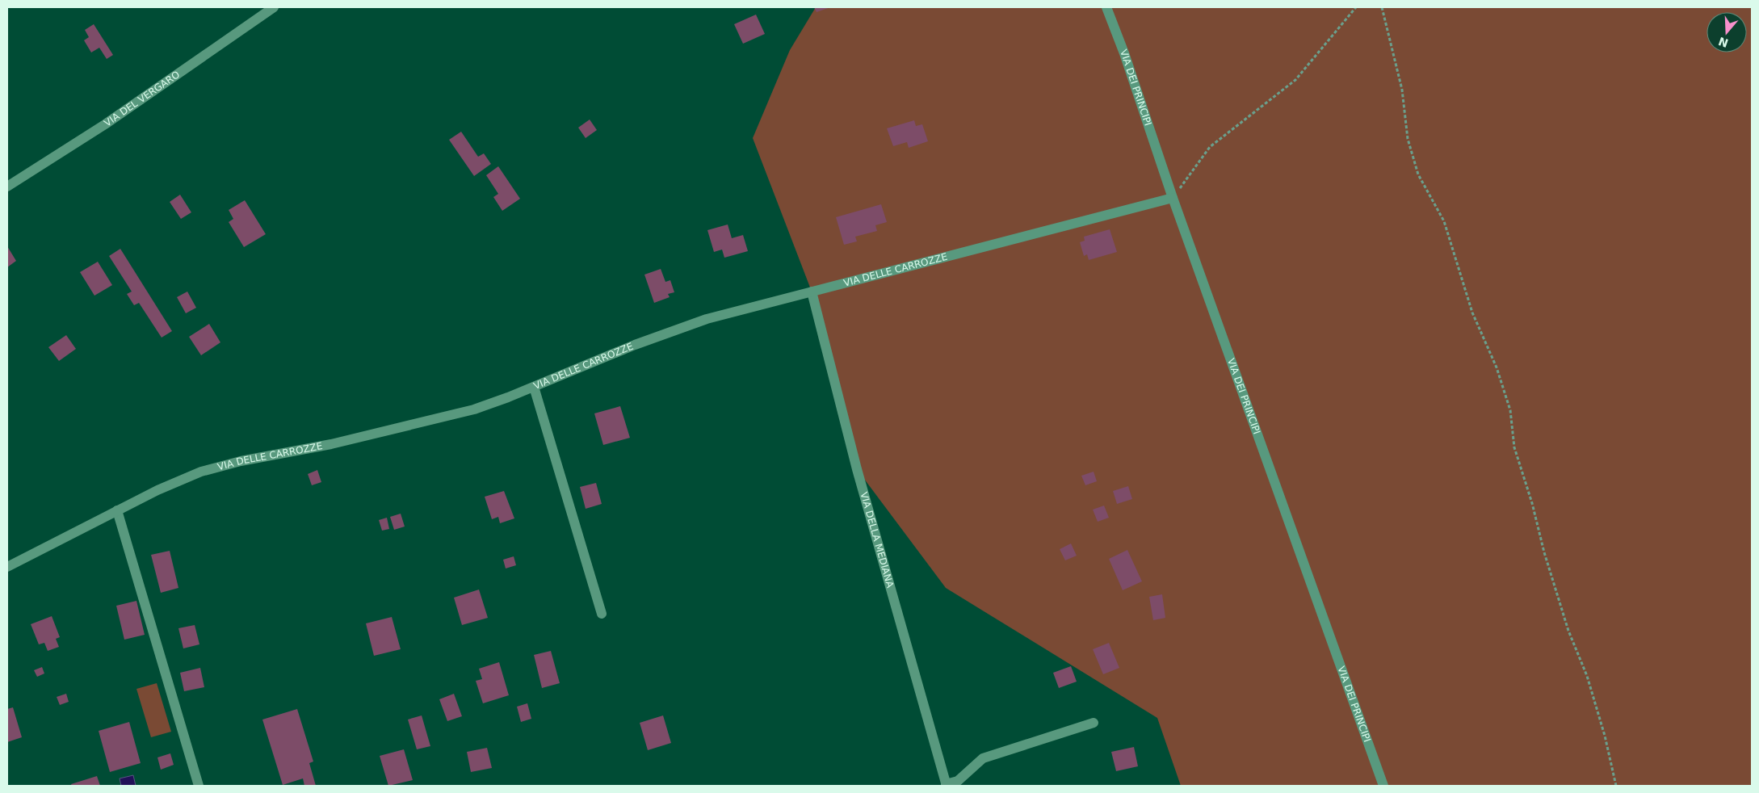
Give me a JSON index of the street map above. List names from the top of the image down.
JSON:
{
  "streets": {
    "street": [
      "VIA DEI PRINCIPI",
      "VIA DEL VERGARO",
      "VIA DELLE CARROZZE",
      "VIA DELLA MEDIANA"
    ]
  },
  "crossings": [
    ["VIA DEI PRINCIPI", "VIA DELLE CARROZZE"],
    ["VIA DELLE CARROZZE", "VIA DELLA MEDIANA"]
  ],
  "north": "bottom"
}
